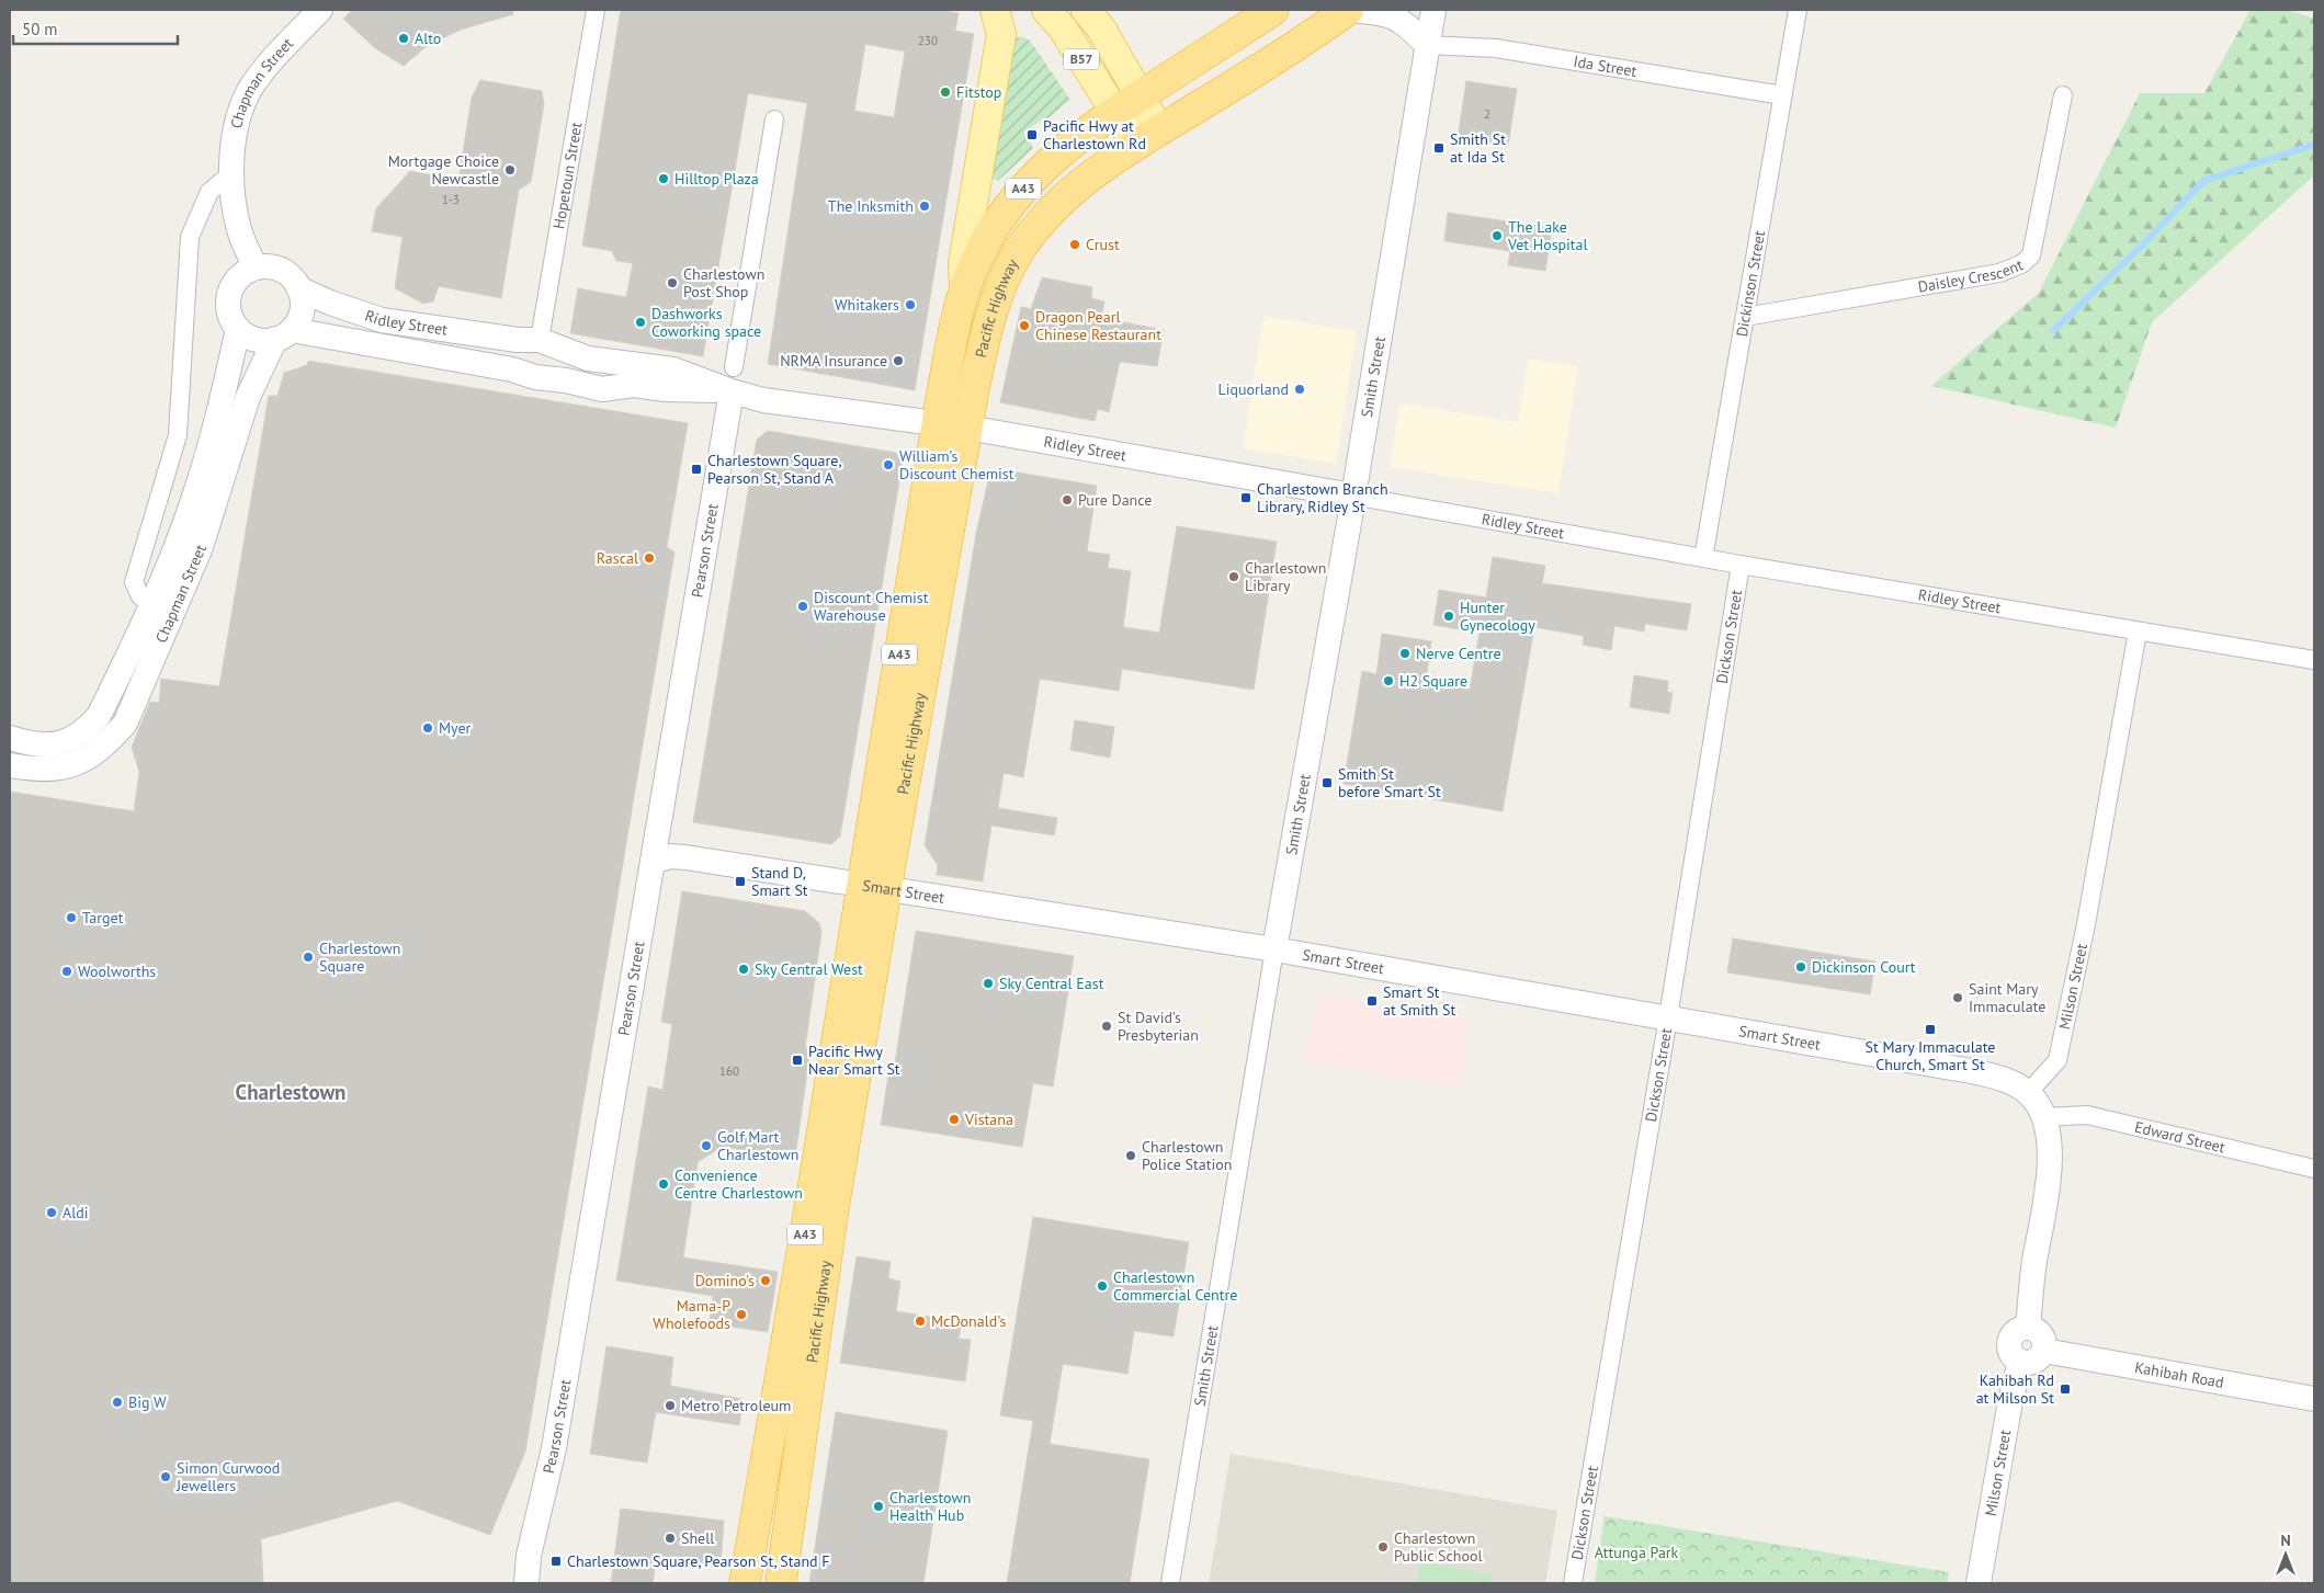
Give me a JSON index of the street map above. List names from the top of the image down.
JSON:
{
  "streets": {
    "highway": ["A43", "Pacific Highway"],
    "main road": ["B57"],
    "street": [
      "Ida Street",
      "Chapman Street",
      "Hopetoun Street",
      "Daisley Crescent",
      "Dickinson Street",
      "Ridley Street",
      "Smith Street",
      "Pearson Street",
      "Dickson Street",
      "Smart Street",
      "Milson Street",
      "Edward Street",
      "Kahibah Road"
    ]
  },
  "crossings": [
    ["B57", "Pacific Highway"],
    ["Ida Street", "Dickinson Street"],
    ["Ida Street", "Smith Street"],
    ["Chapman Street", "Ridley Street"],
    ["Hopetoun Street", "Ridley Street"],
    ["Daisley Crescent", "Dickinson Street"],
    ["Dickinson Street", "Ridley Street"],
    ["Pacific Highway", "Ridley Street"],
    ["Pacific Highway", "Smart Street"],
    ["Ridley Street", "Smith Street"],
    ["Ridley Street", "Pearson Street"],
    ["Ridley Street", "Dickson Street"],
    ["Ridley Street", "Milson Street"],
    ["Smith Street", "Smart Street"],
    ["Pearson Street", "Smart Street"],
    ["Dickson Street", "Smart Street"],
    ["Smart Street", "Milson Street"],
    ["Milson Street", "Kahibah Road"]
  ],
  "districts": ["Charlestown"],
  "parks": ["Attunga Park"],
  "places": {
    "other": [
      "Alto",
      "Fitstop",
      "Mortgage Choice Newcastle",
      "Hilltop Plaza",
      "The Inksmith",
      "The Lake Vet Hospital",
      "Crust",
      "Charlestown Post Shop",
      "Whitakers",
      "Dashworks Coworking space",
      "Dragon Pearl Chinese Restaurant",
      "NRMA Insurance",
      "Liquorland",
      "William’s Discount Chemist",
      "Pure Dance",
      "Rascal",
      "Charlestown Library",
      "Discount Chemist Warehouse",
      "Hunter Gynecology",
      "Nerve Centre",
      "H2 Square",
      "Myer",
      "Target",
      "Charlestown Square",
      "Dickinson Court",
      "Sky Central West",
      "Woolworths",
      "Sky Central East",
      "Saint Mary Immaculate",
      "St David’s Presbyterian",
      "Vistana",
      "Golf Mart Charlestown",
      "Charlestown Police Station",
      "Convenience Centre Charlestown",
      "Aldi",
      "Domino's",
      "Charlestown Commercial Centre",
      "Mama-P Wholefoods",
      "McDonald's",
      "Big W",
      "Metro Petroleum",
      "Simon Curwood Jewellers",
      "Charlestown Health Hub",
      "Shell",
      "Charlestown Public School"
    ],
    "transit": [
      "Pacific Hwy at Charlestown Rd",
      "Smith St at Ida St",
      "Charlestown Square, Pearson St, Stand A",
      "Charlestown Branch Library, Ridley St",
      "Smith St before Smart St",
      "Stand D, Smart St",
      "Smart St at Smith St",
      "St Mary Immaculate Church, Smart St",
      "Pacific Hwy Near Smart St",
      "Kahibah Rd at Milson St",
      "Charlestown Square, Pearson St, Stand F"
    ]
  },
  "house_numbers": [
    "230",
    "2",
    "1-3",
    "160"
  ],
  "scale_bar": "50 m",
  "north": "top"
}
